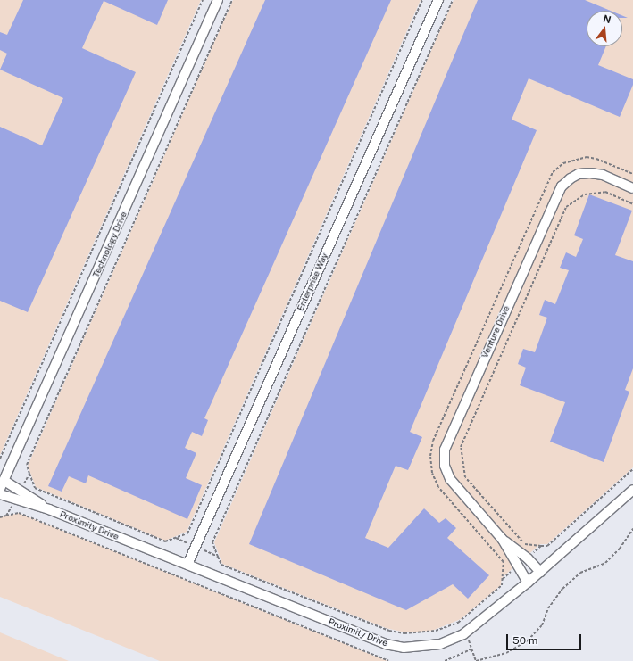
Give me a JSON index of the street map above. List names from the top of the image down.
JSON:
{
  "streets": {
    "street": [
      "Technology Drive",
      "Enterprise Way",
      "Venture Drive",
      "Proximity Drive"
    ]
  },
  "crossings": [
    ["Technology Drive", "Proximity Drive"],
    ["Enterprise Way", "Proximity Drive"],
    ["Venture Drive", "Proximity Drive"]
  ],
  "scale_bar": "50 m",
  "north": "top"
}
